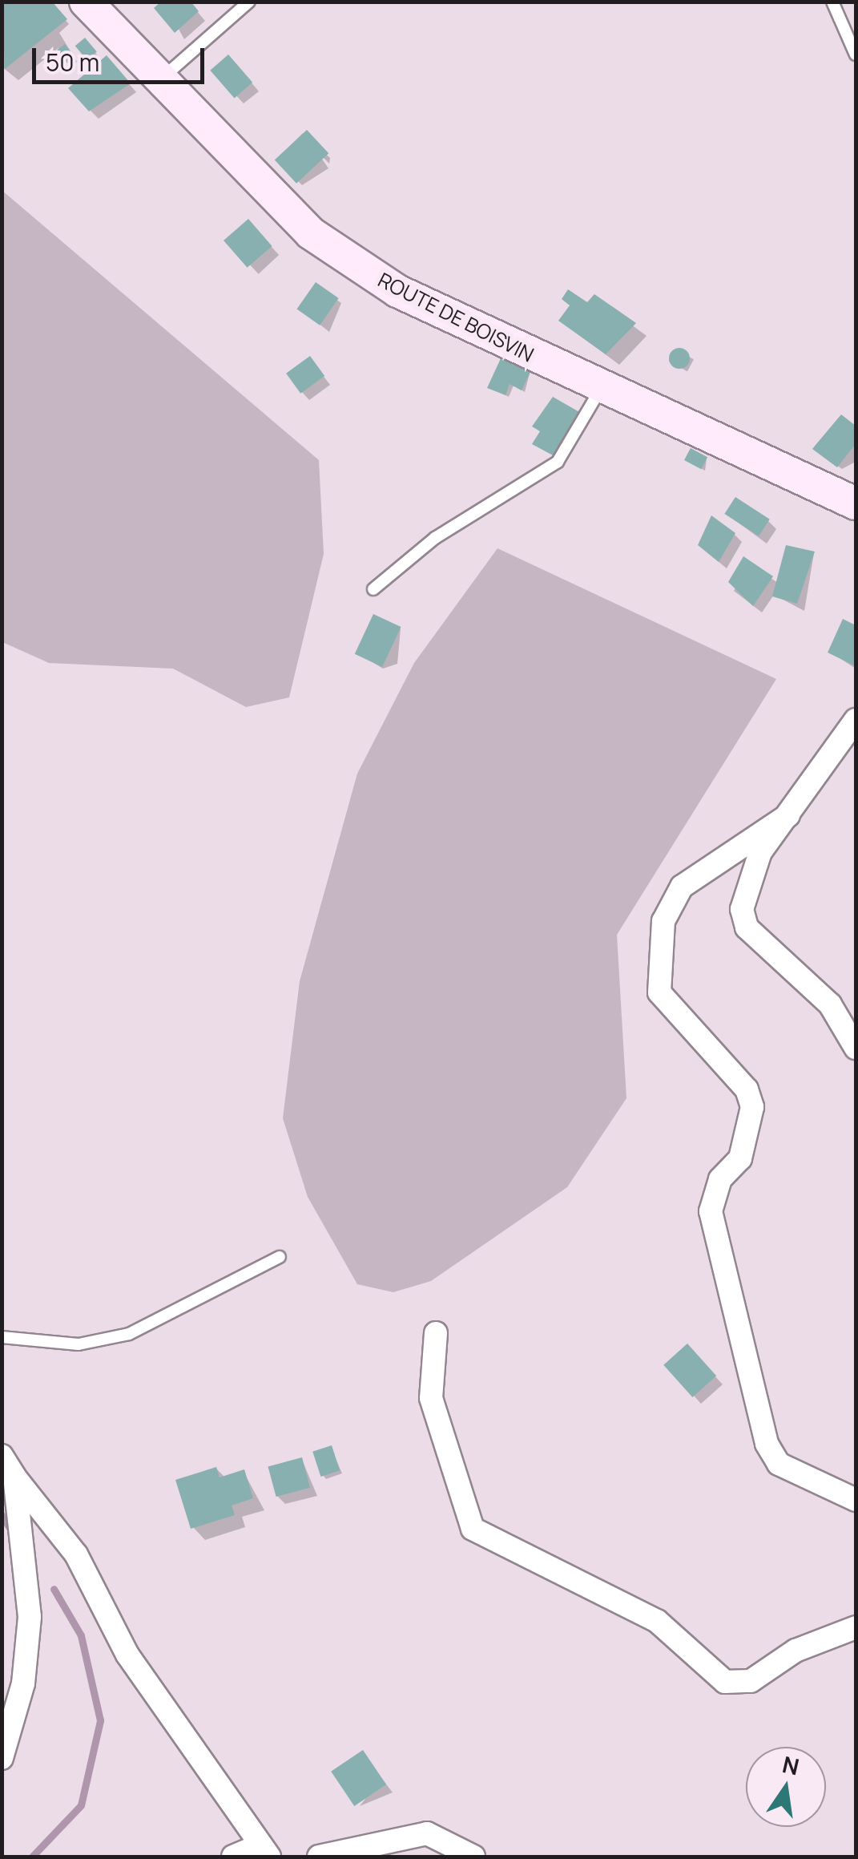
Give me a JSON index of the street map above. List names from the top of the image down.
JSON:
{
  "streets": {
    "main road": ["ROUTE DE BOISVIN"]
  },
  "scale_bar": "50 m",
  "north": "top"
}
